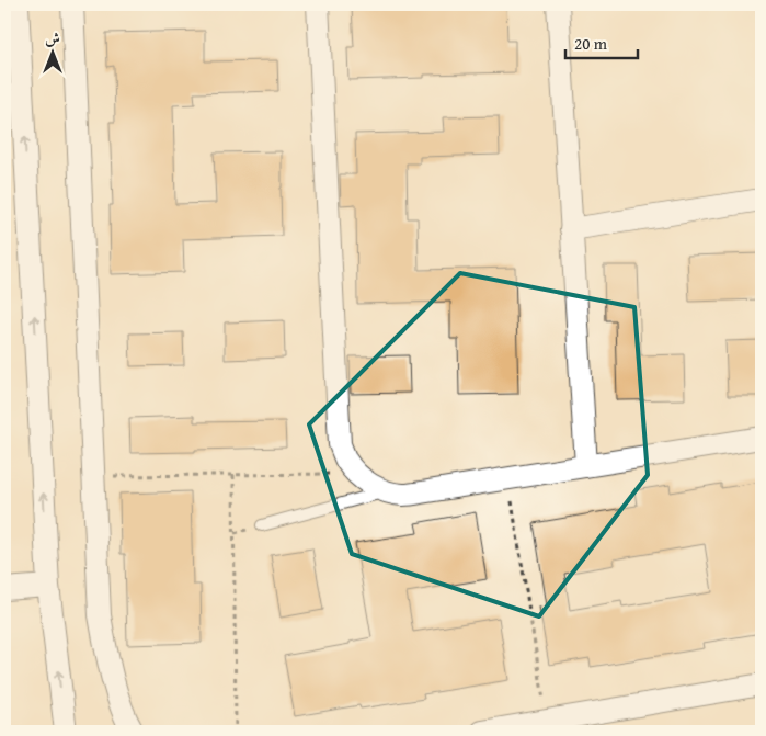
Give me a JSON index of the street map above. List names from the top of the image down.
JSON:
{
  "scale_bar": "20 m",
  "north": "top"
}
